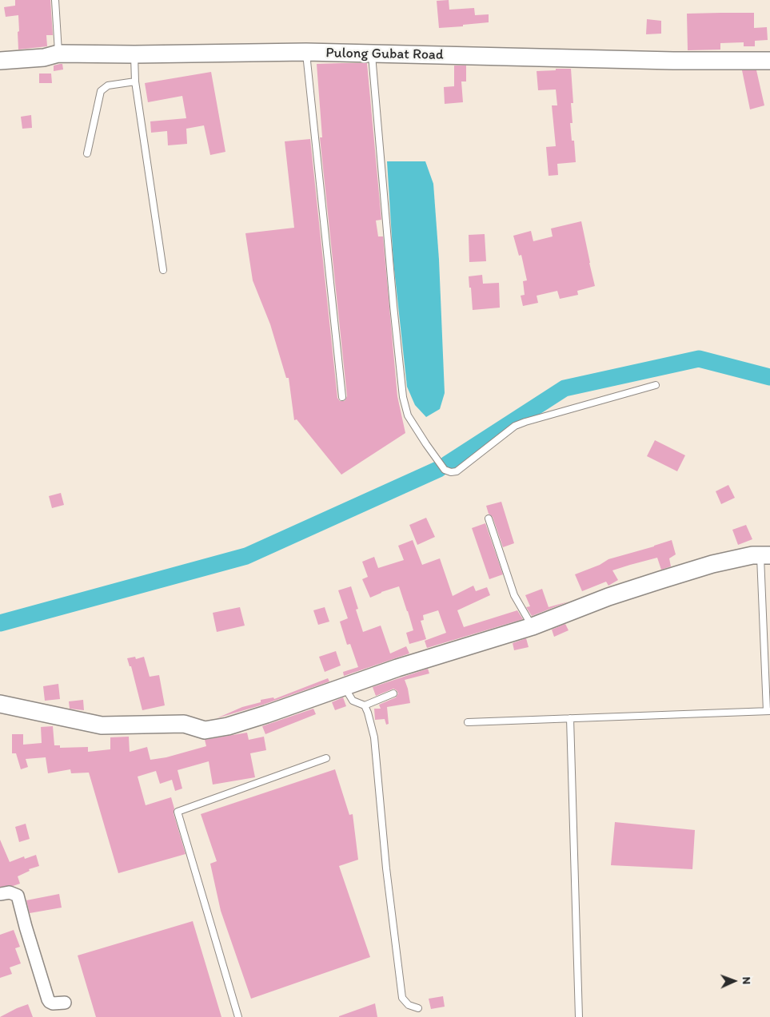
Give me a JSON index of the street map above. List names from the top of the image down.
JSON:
{
  "streets": {
    "street": ["Pulong Gubat Road"]
  },
  "north": "right"
}
